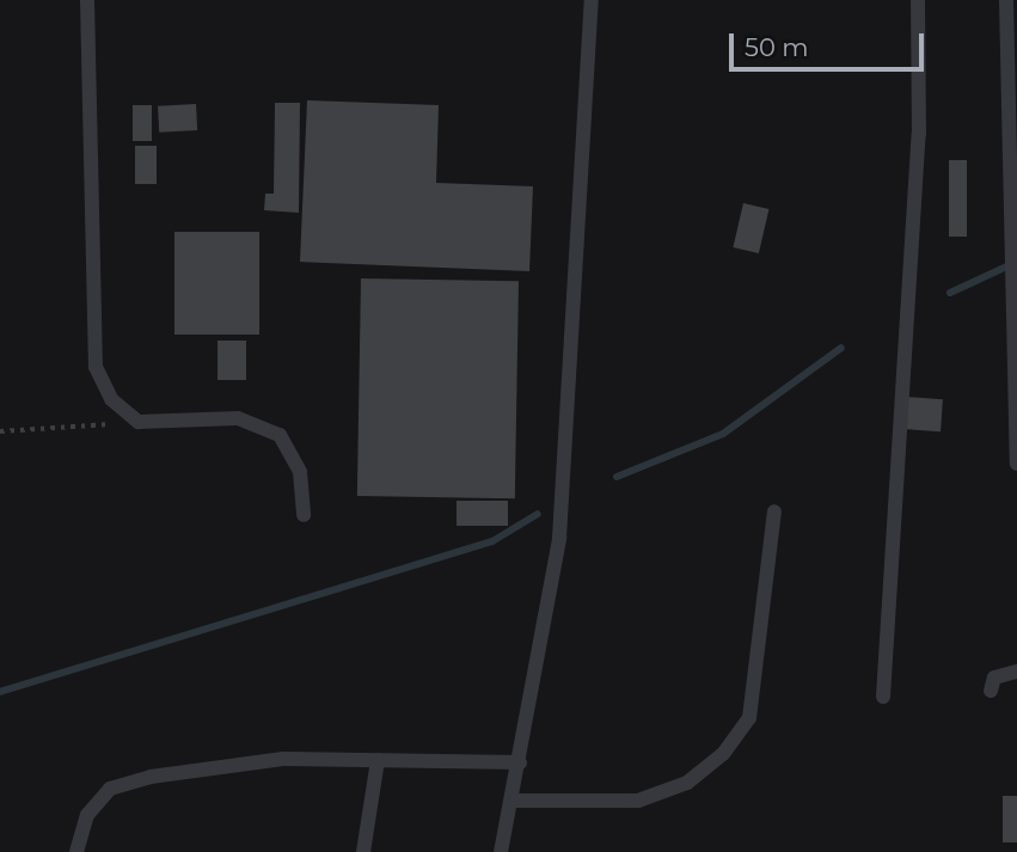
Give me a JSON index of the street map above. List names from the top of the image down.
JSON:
{
  "scale_bar": "50 m"
}
